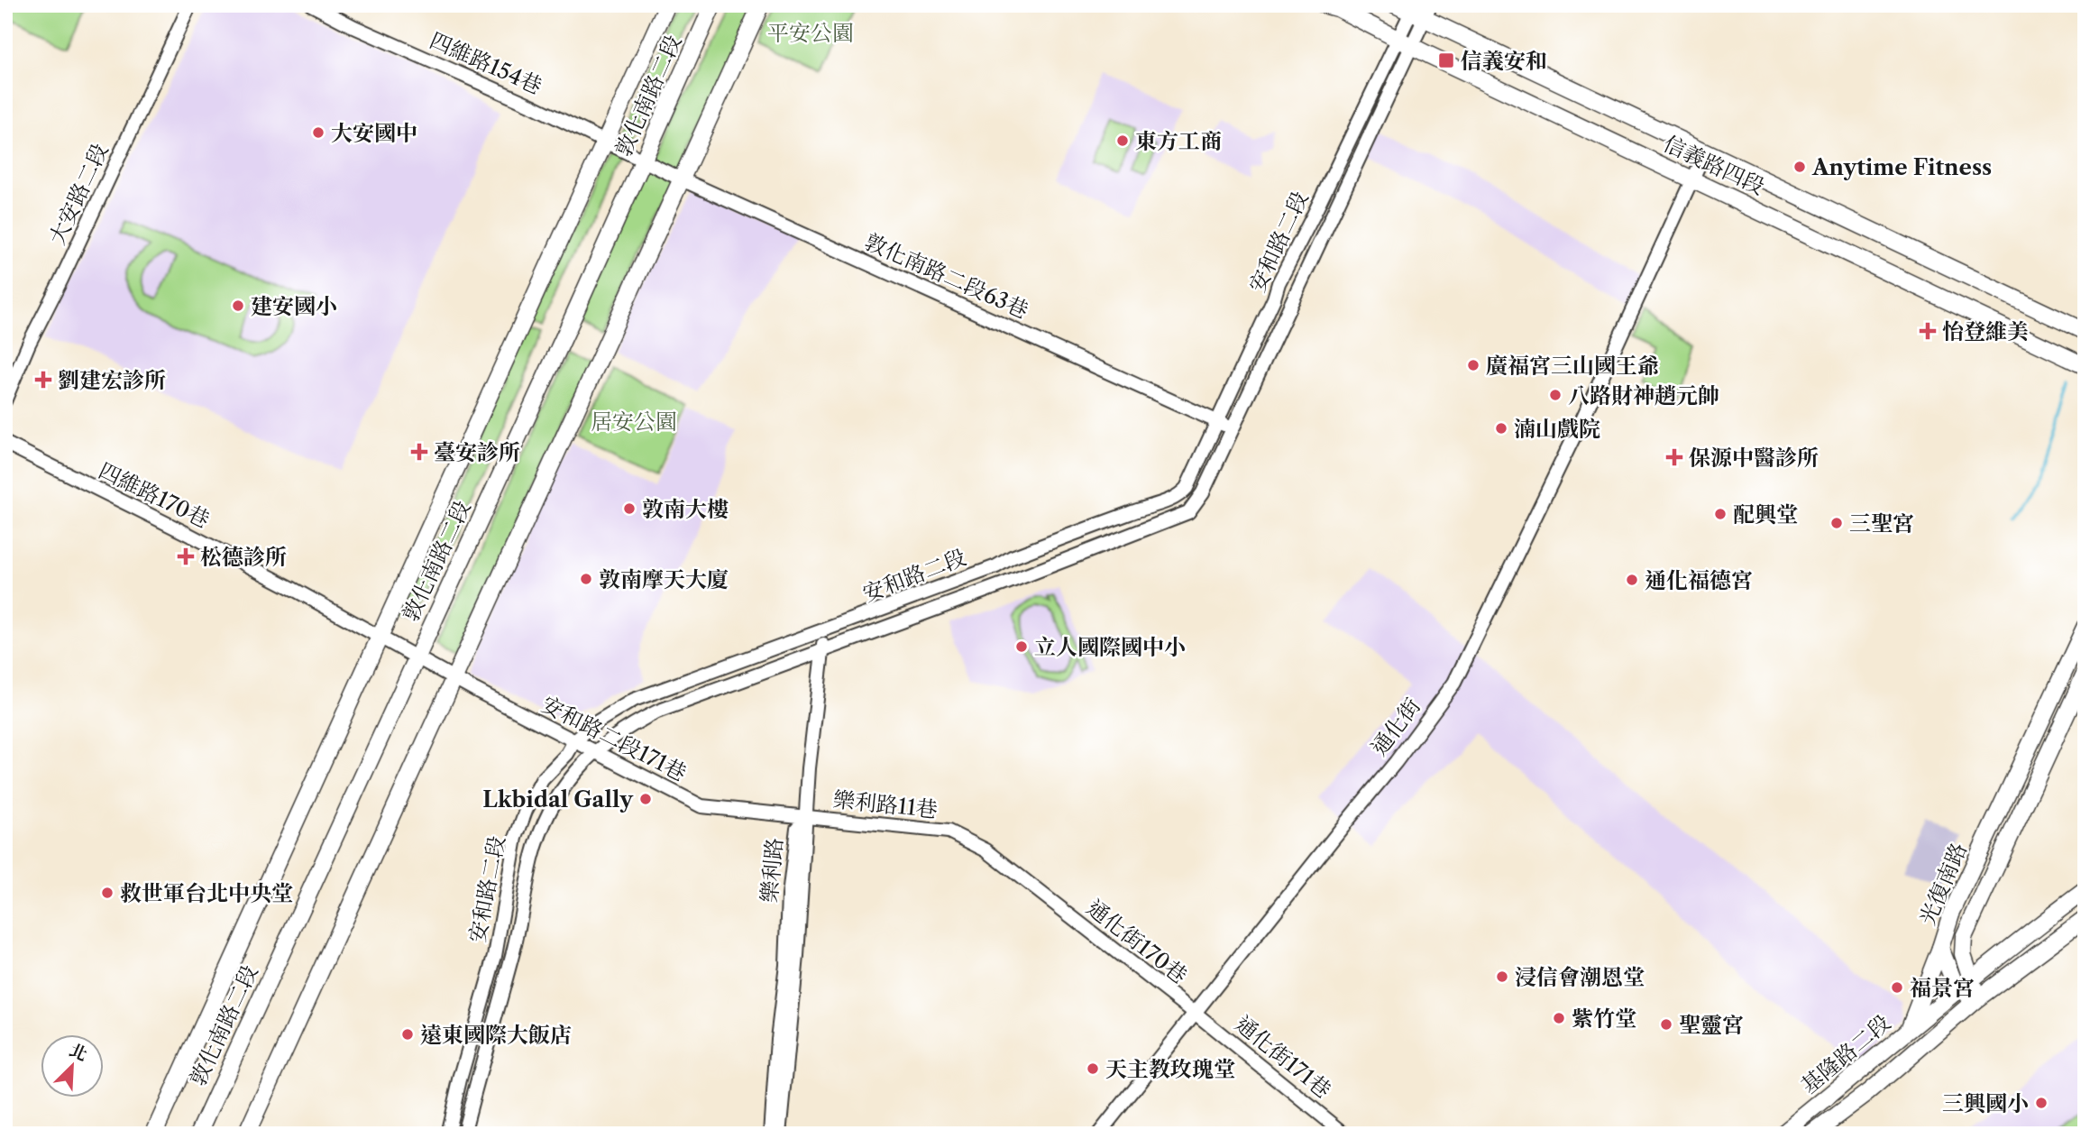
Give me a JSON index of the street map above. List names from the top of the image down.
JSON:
{
  "streets": {
    "main road": [
      "敦化南路二段",
      "信義路四段",
      "光復南路",
      "基隆路二段"
    ],
    "street": [
      "四維路154巷",
      "大安路二段",
      "安和路二段",
      "敦化南路二段63巷",
      "四維路170巷",
      "通化街",
      "安和路二段171巷",
      "樂利路11巷",
      "樂利路",
      "通化街170巷",
      "通化街171巷"
    ]
  },
  "crossings": [
    ["四維路154巷", "敦化南路二段"],
    ["四維路154巷", "敦化南路二段63巷"],
    ["敦化南路二段", "敦化南路二段63巷"],
    ["敦化南路二段", "四維路170巷"],
    ["敦化南路二段", "安和路二段171巷"],
    ["信義路四段", "安和路二段"],
    ["信義路四段", "通化街"],
    ["安和路二段", "敦化南路二段63巷"],
    ["安和路二段", "安和路二段171巷"],
    ["四維路170巷", "安和路二段171巷"],
    ["通化街", "通化街170巷"],
    ["通化街", "通化街171巷"],
    ["安和路二段171巷", "樂利路11巷"],
    ["安和路二段171巷", "樂利路"],
    ["樂利路11巷", "樂利路"],
    ["樂利路11巷", "通化街170巷"],
    ["光復南路", "基隆路二段"],
    ["通化街170巷", "通化街171巷"]
  ],
  "parks": ["平安公園", "居安公園"],
  "places": {
    "transit": ["信義安和"],
    "other": [
      "大安國中",
      "東方工商",
      "Anytime Fitness",
      "建安國小",
      "廣福宮三山國王爺",
      "八路財神趙元帥",
      "湳山戲院",
      "敦南大樓",
      "配興堂",
      "三聖宮",
      "敦南摩天大廈",
      "通化福德宮",
      "立人國際國中小",
      "Lkbidal Gally",
      "救世軍台北中央堂",
      "浸信會潮恩堂",
      "福景宮",
      "紫竹堂",
      "聖靈宮",
      "遠東國際大飯店",
      "天主教玫瑰堂",
      "三興國小"
    ],
    "health": [
      "怡登維美",
      "劉建宏診所",
      "臺安診所",
      "保源中醫診所",
      "松德診所"
    ]
  },
  "north": "top right"
}
